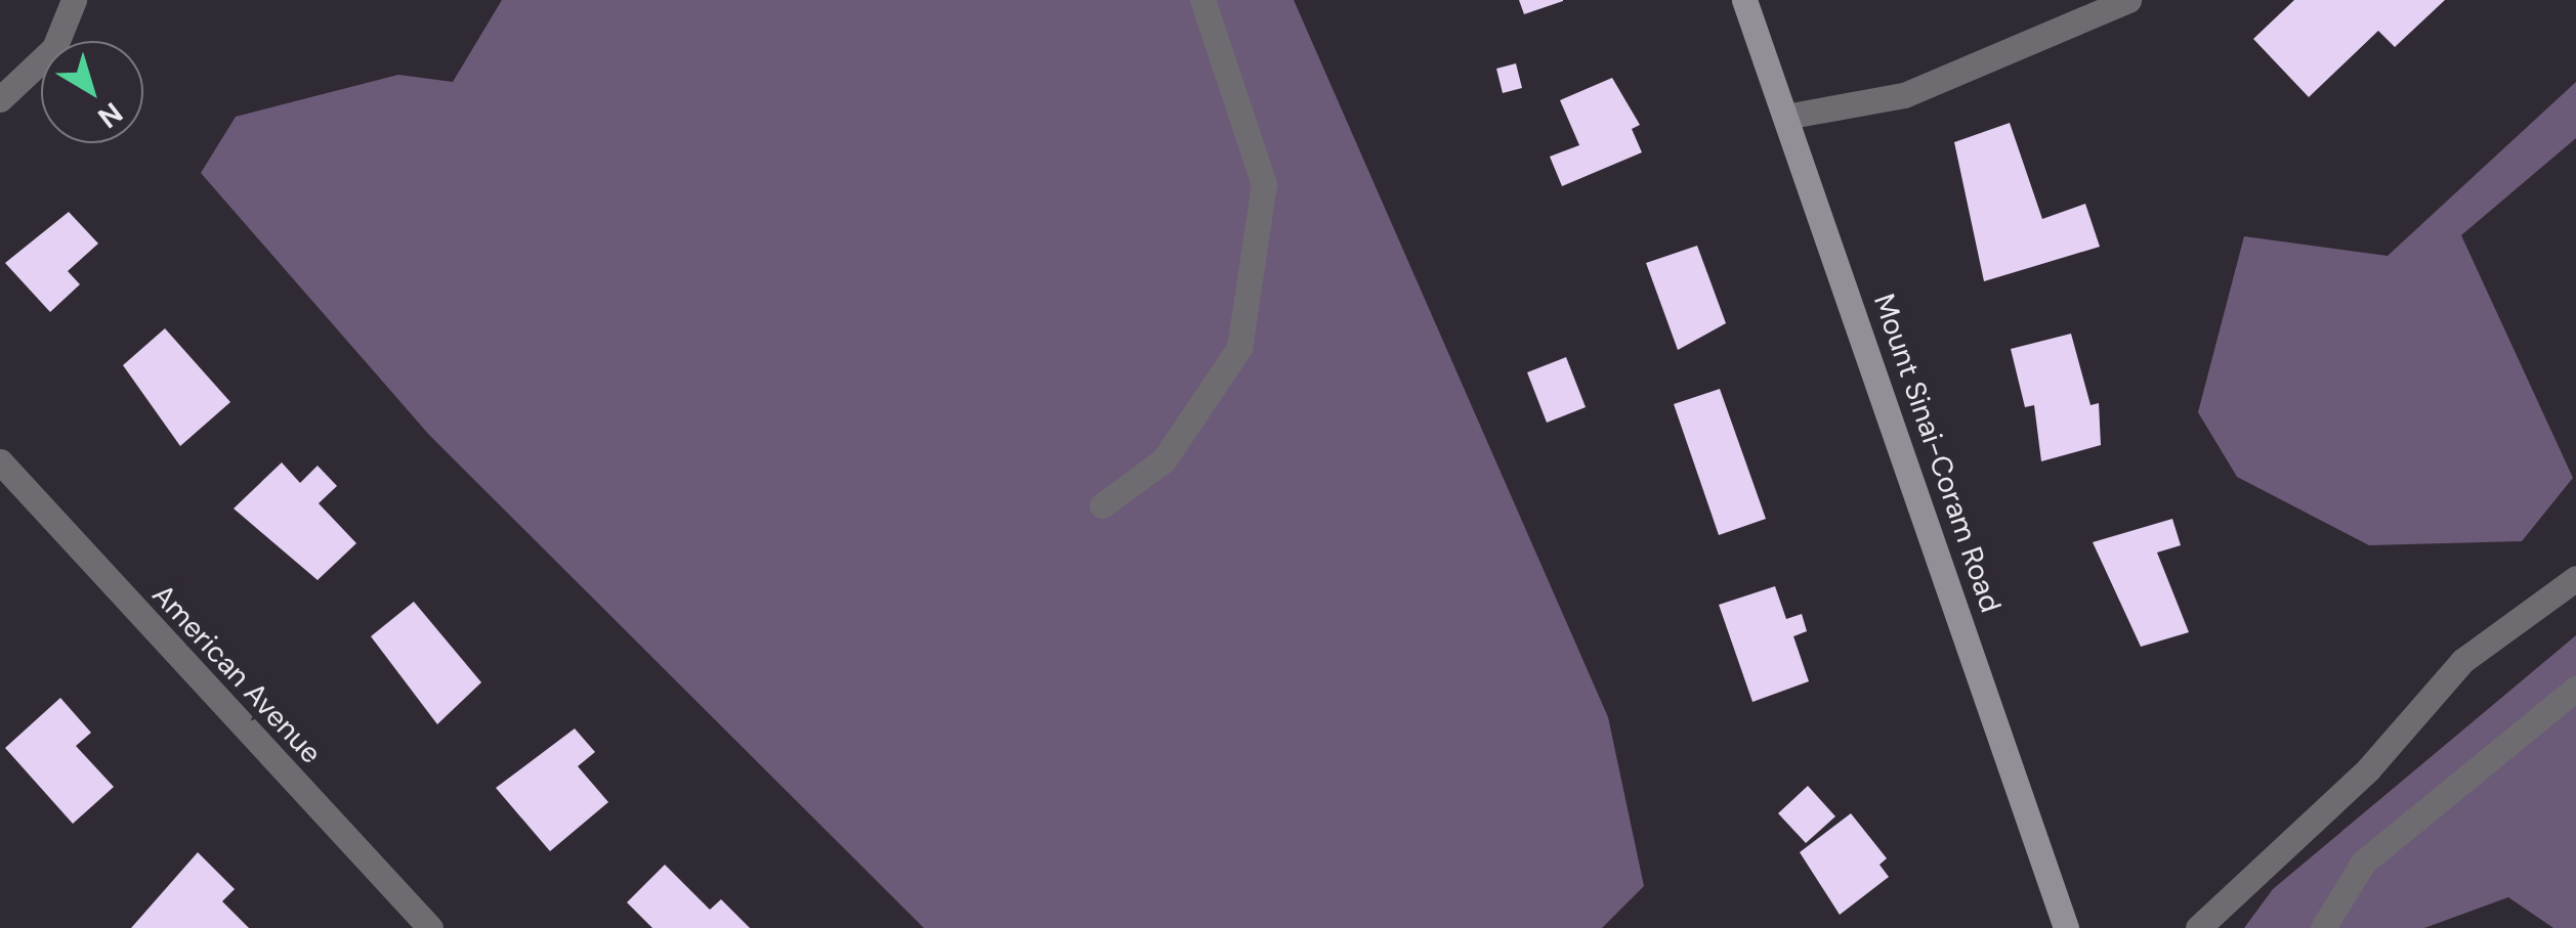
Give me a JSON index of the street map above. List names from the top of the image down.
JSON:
{
  "streets": {
    "main road": ["Mount Sinai-Coram Road"],
    "street": ["American Avenue"]
  },
  "north": "bottom right"
}
